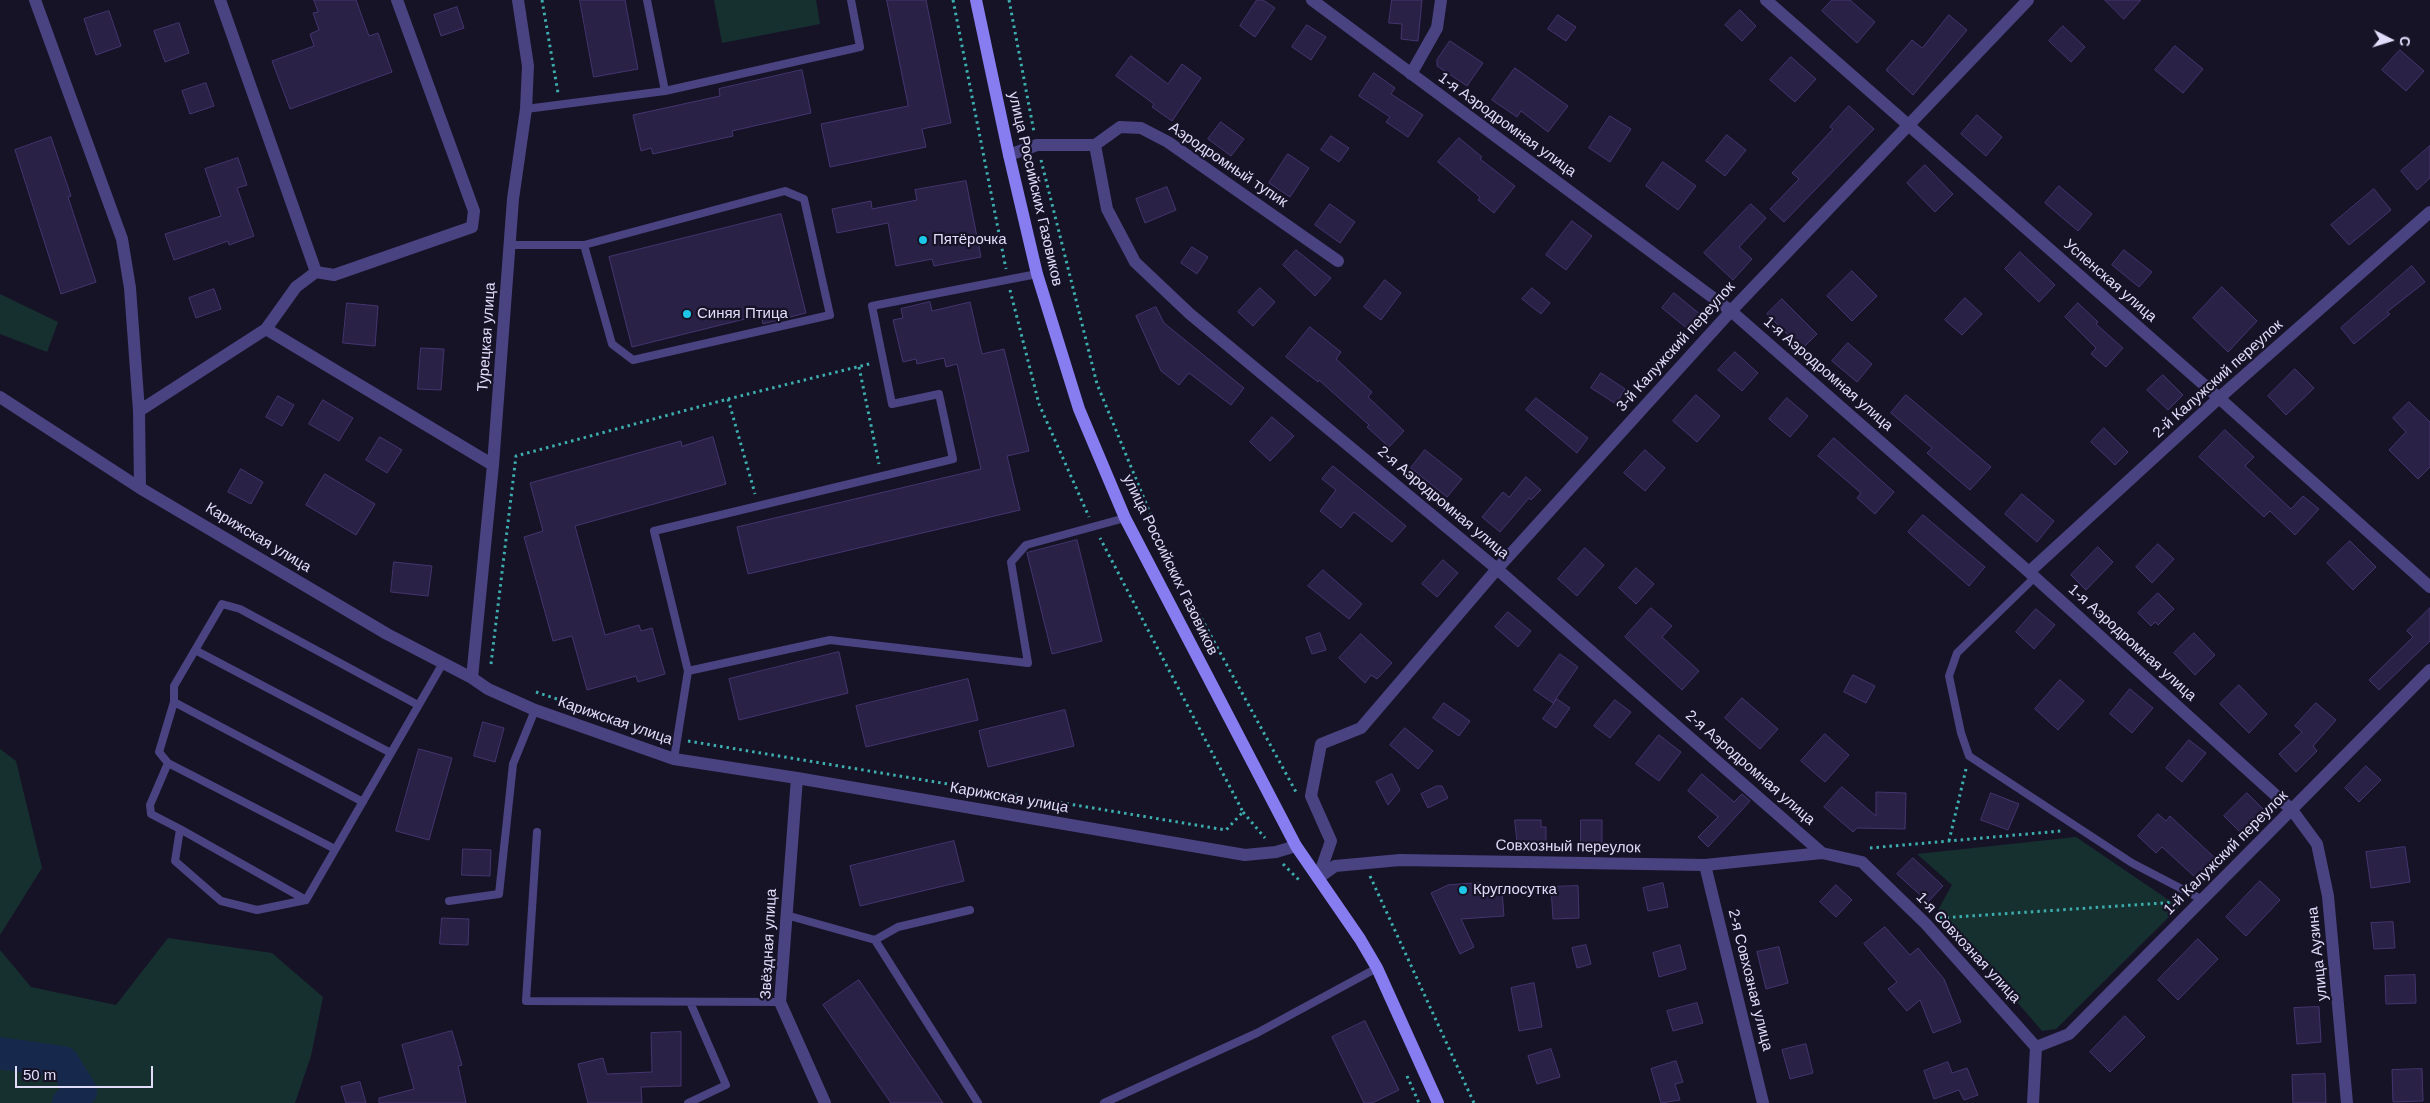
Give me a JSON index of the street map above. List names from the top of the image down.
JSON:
{
  "streets": {
    "main road": ["улица Российских Газовиков"],
    "street": [
      "1-я Аэродромная улица",
      "Аэродромный тупик",
      "Успенская улица",
      "Турецкая улица",
      "3-й Калужский переулок",
      "2-й Калужский переулок",
      "2-я Аэродромная улица",
      "Карижская улица",
      "Совхозный переулок",
      "1-й Калужский переулок",
      "Звёздная улица",
      "1-я Совхозная улица",
      "улица Аузина",
      "2-я Совхозная улица"
    ]
  },
  "crossings": [
    ["1-я Аэродромная улица", "3-й Калужский переулок"],
    ["1-я Аэродромная улица", "2-й Калужский переулок"],
    ["1-я Аэродромная улица", "1-й Калужский переулок"],
    ["1-я Аэродромная улица", "улица Аузина"],
    ["Аэродромный тупик", "2-я Аэродромная улица"],
    ["улица Российских Газовиков", "3-й Калужский переулок"],
    ["улица Российских Газовиков", "Карижская улица"],
    ["улица Российских Газовиков", "Совхозный переулок"],
    ["Успенская улица", "3-й Калужский переулок"],
    ["Успенская улица", "2-й Калужский переулок"],
    ["Турецкая улица", "Карижская улица"],
    ["3-й Калужский переулок", "2-я Аэродромная улица"],
    ["3-й Калужский переулок", "Совхозный переулок"],
    ["2-я Аэродромная улица", "Совхозный переулок"],
    ["2-я Аэродромная улица", "1-я Совхозная улица"],
    ["Карижская улица", "Звёздная улица"],
    ["Совхозный переулок", "1-я Совхозная улица"],
    ["Совхозный переулок", "2-я Совхозная улица"],
    ["1-й Калужский переулок", "1-я Совхозная улица"],
    ["1-й Калужский переулок", "улица Аузина"]
  ],
  "places": ["Пятёрочка", "Синяя Птица", "Круглосутка"],
  "scale_bar": "50 m",
  "north": "right"
}
